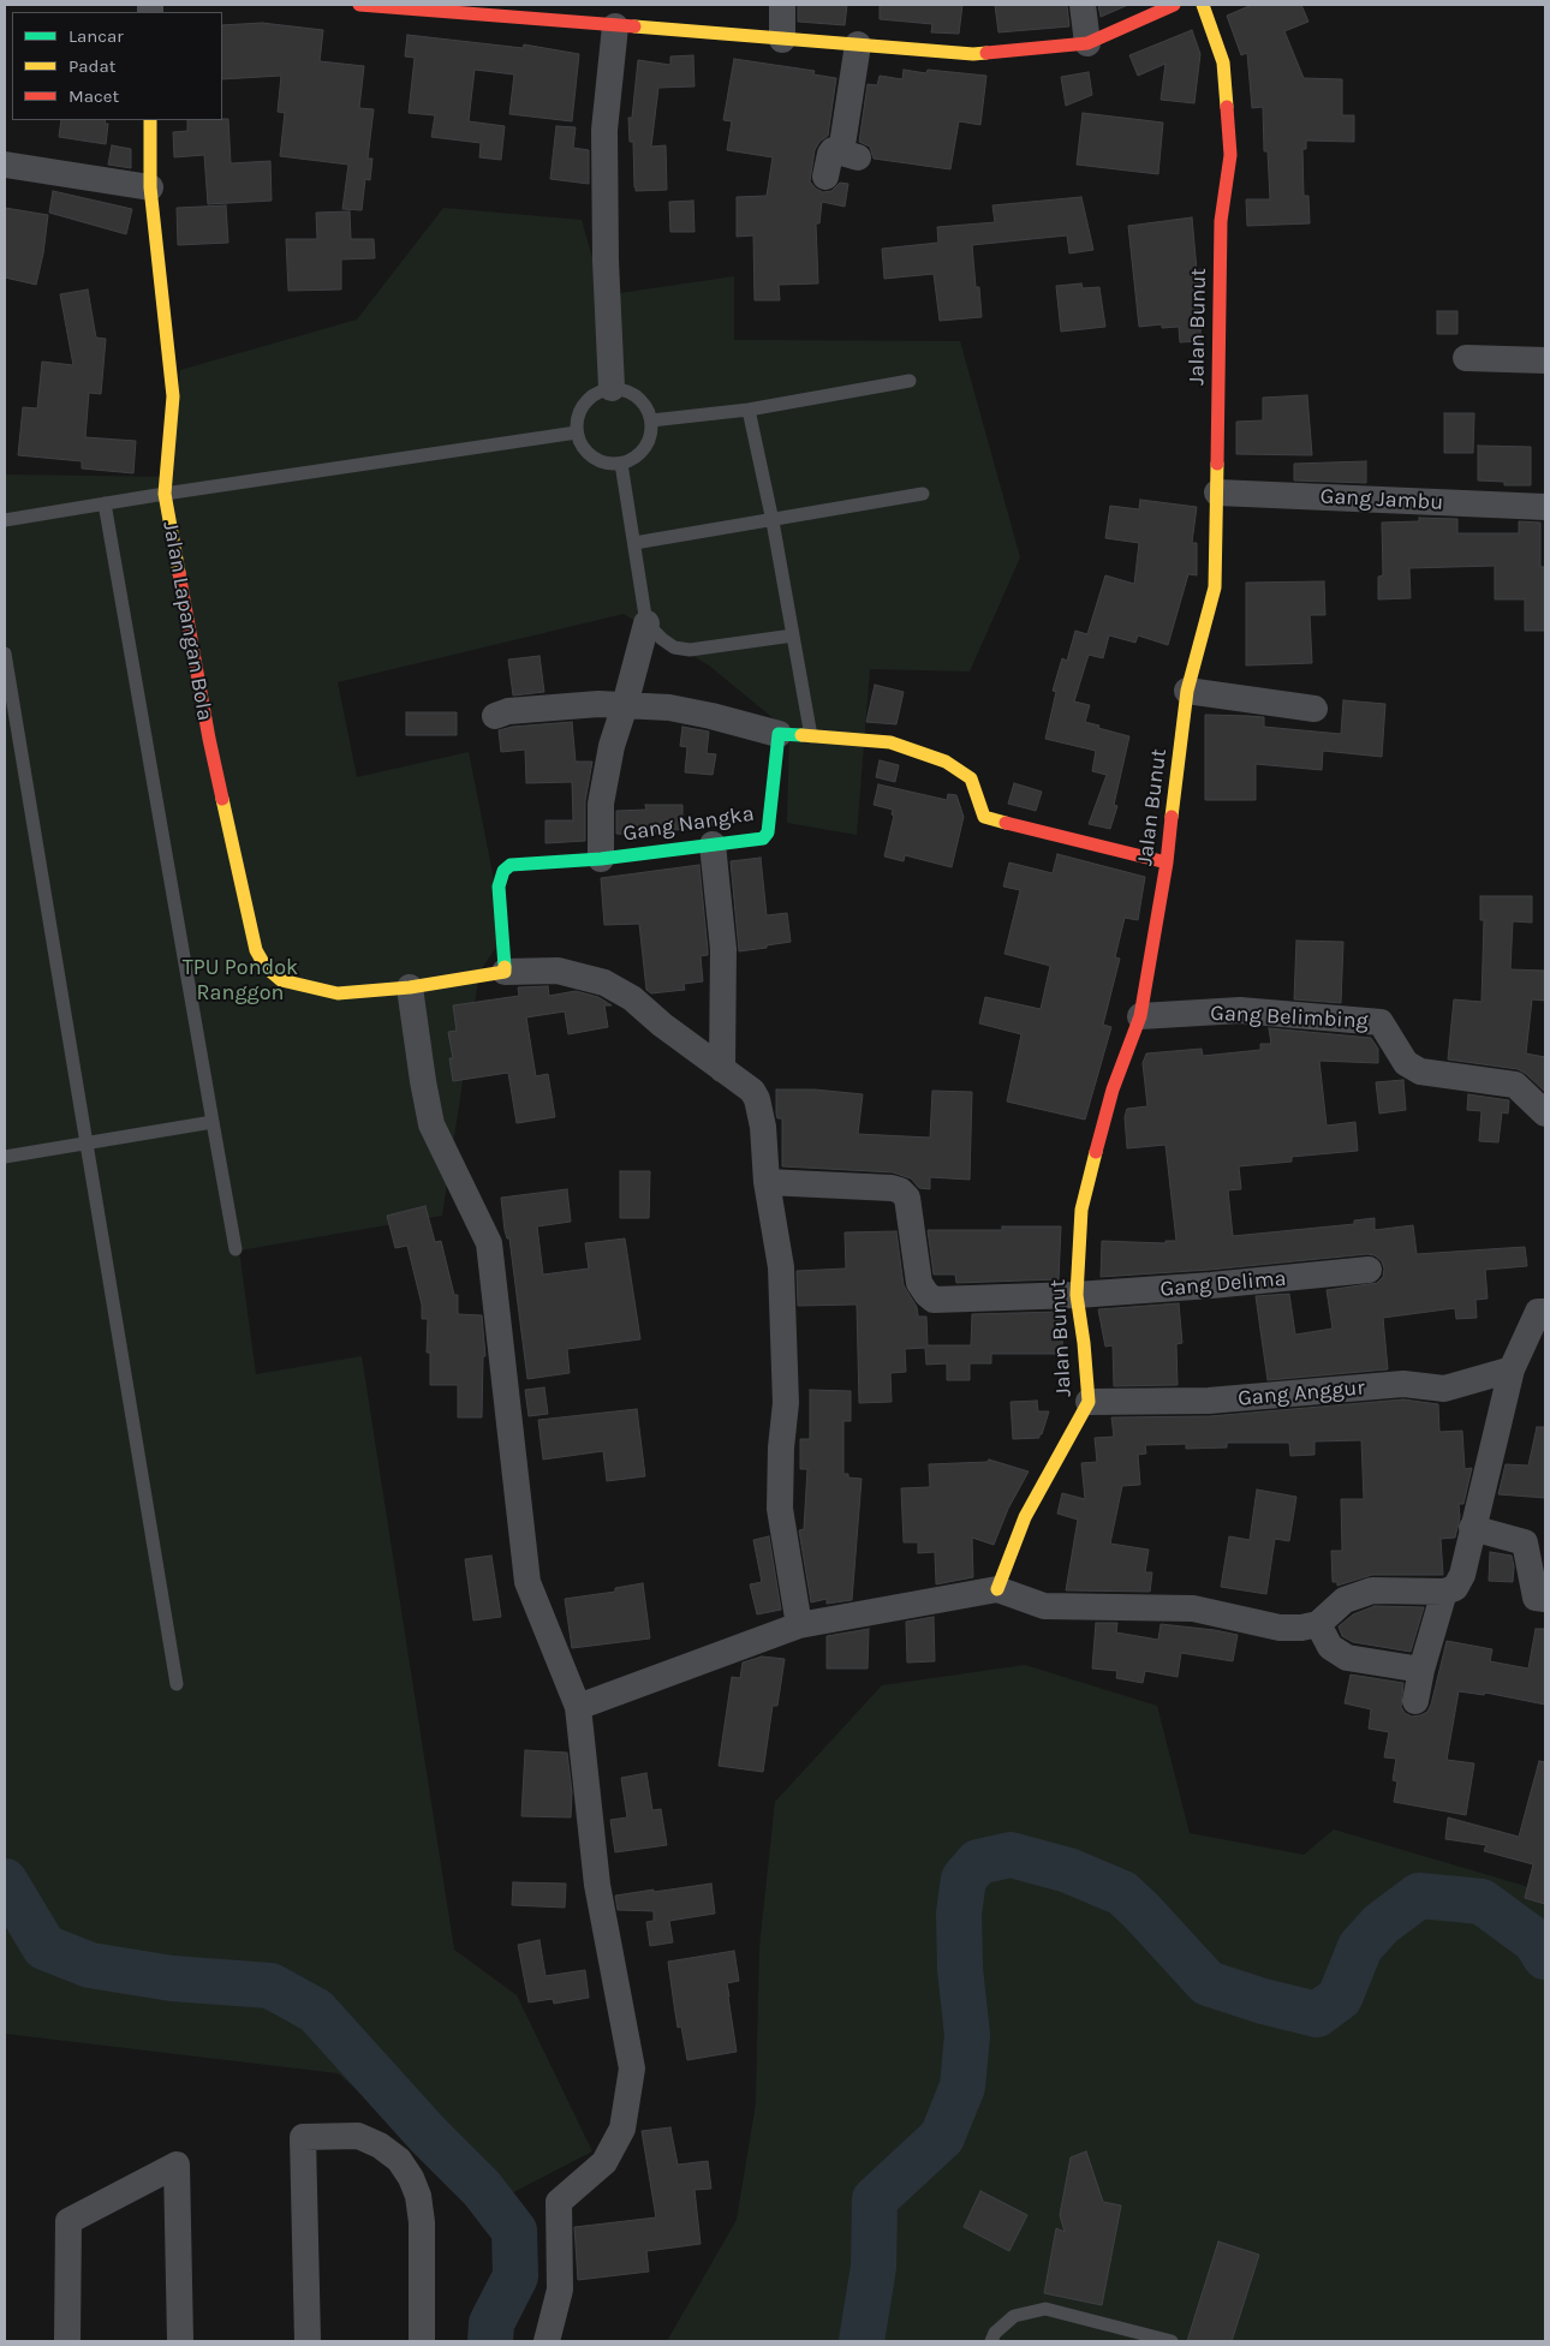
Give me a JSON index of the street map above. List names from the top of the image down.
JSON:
{
  "streets": {
    "street": [
      "Jalan Bunut",
      "Gang Jambu",
      "Jalan Lapangan Bola",
      "Gang Nangka",
      "Gang Belimbing",
      "Gang Delima",
      "Gang Anggur"
    ]
  },
  "crossings": [
    ["Jalan Bunut", "Gang Jambu"],
    ["Jalan Bunut", "Gang Belimbing"],
    ["Jalan Bunut", "Gang Delima"],
    ["Jalan Bunut", "Gang Anggur"]
  ],
  "parks": ["TPU Pondok Ranggon"],
  "legend": ["Lancar", "Padat", "Macet"]
}
